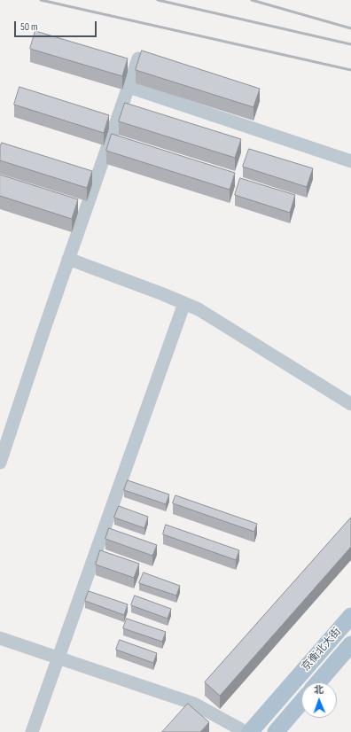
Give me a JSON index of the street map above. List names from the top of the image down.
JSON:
{
  "streets": {
    "main road": ["京衡北大街"]
  },
  "scale_bar": "50 m",
  "north": "top"
}
